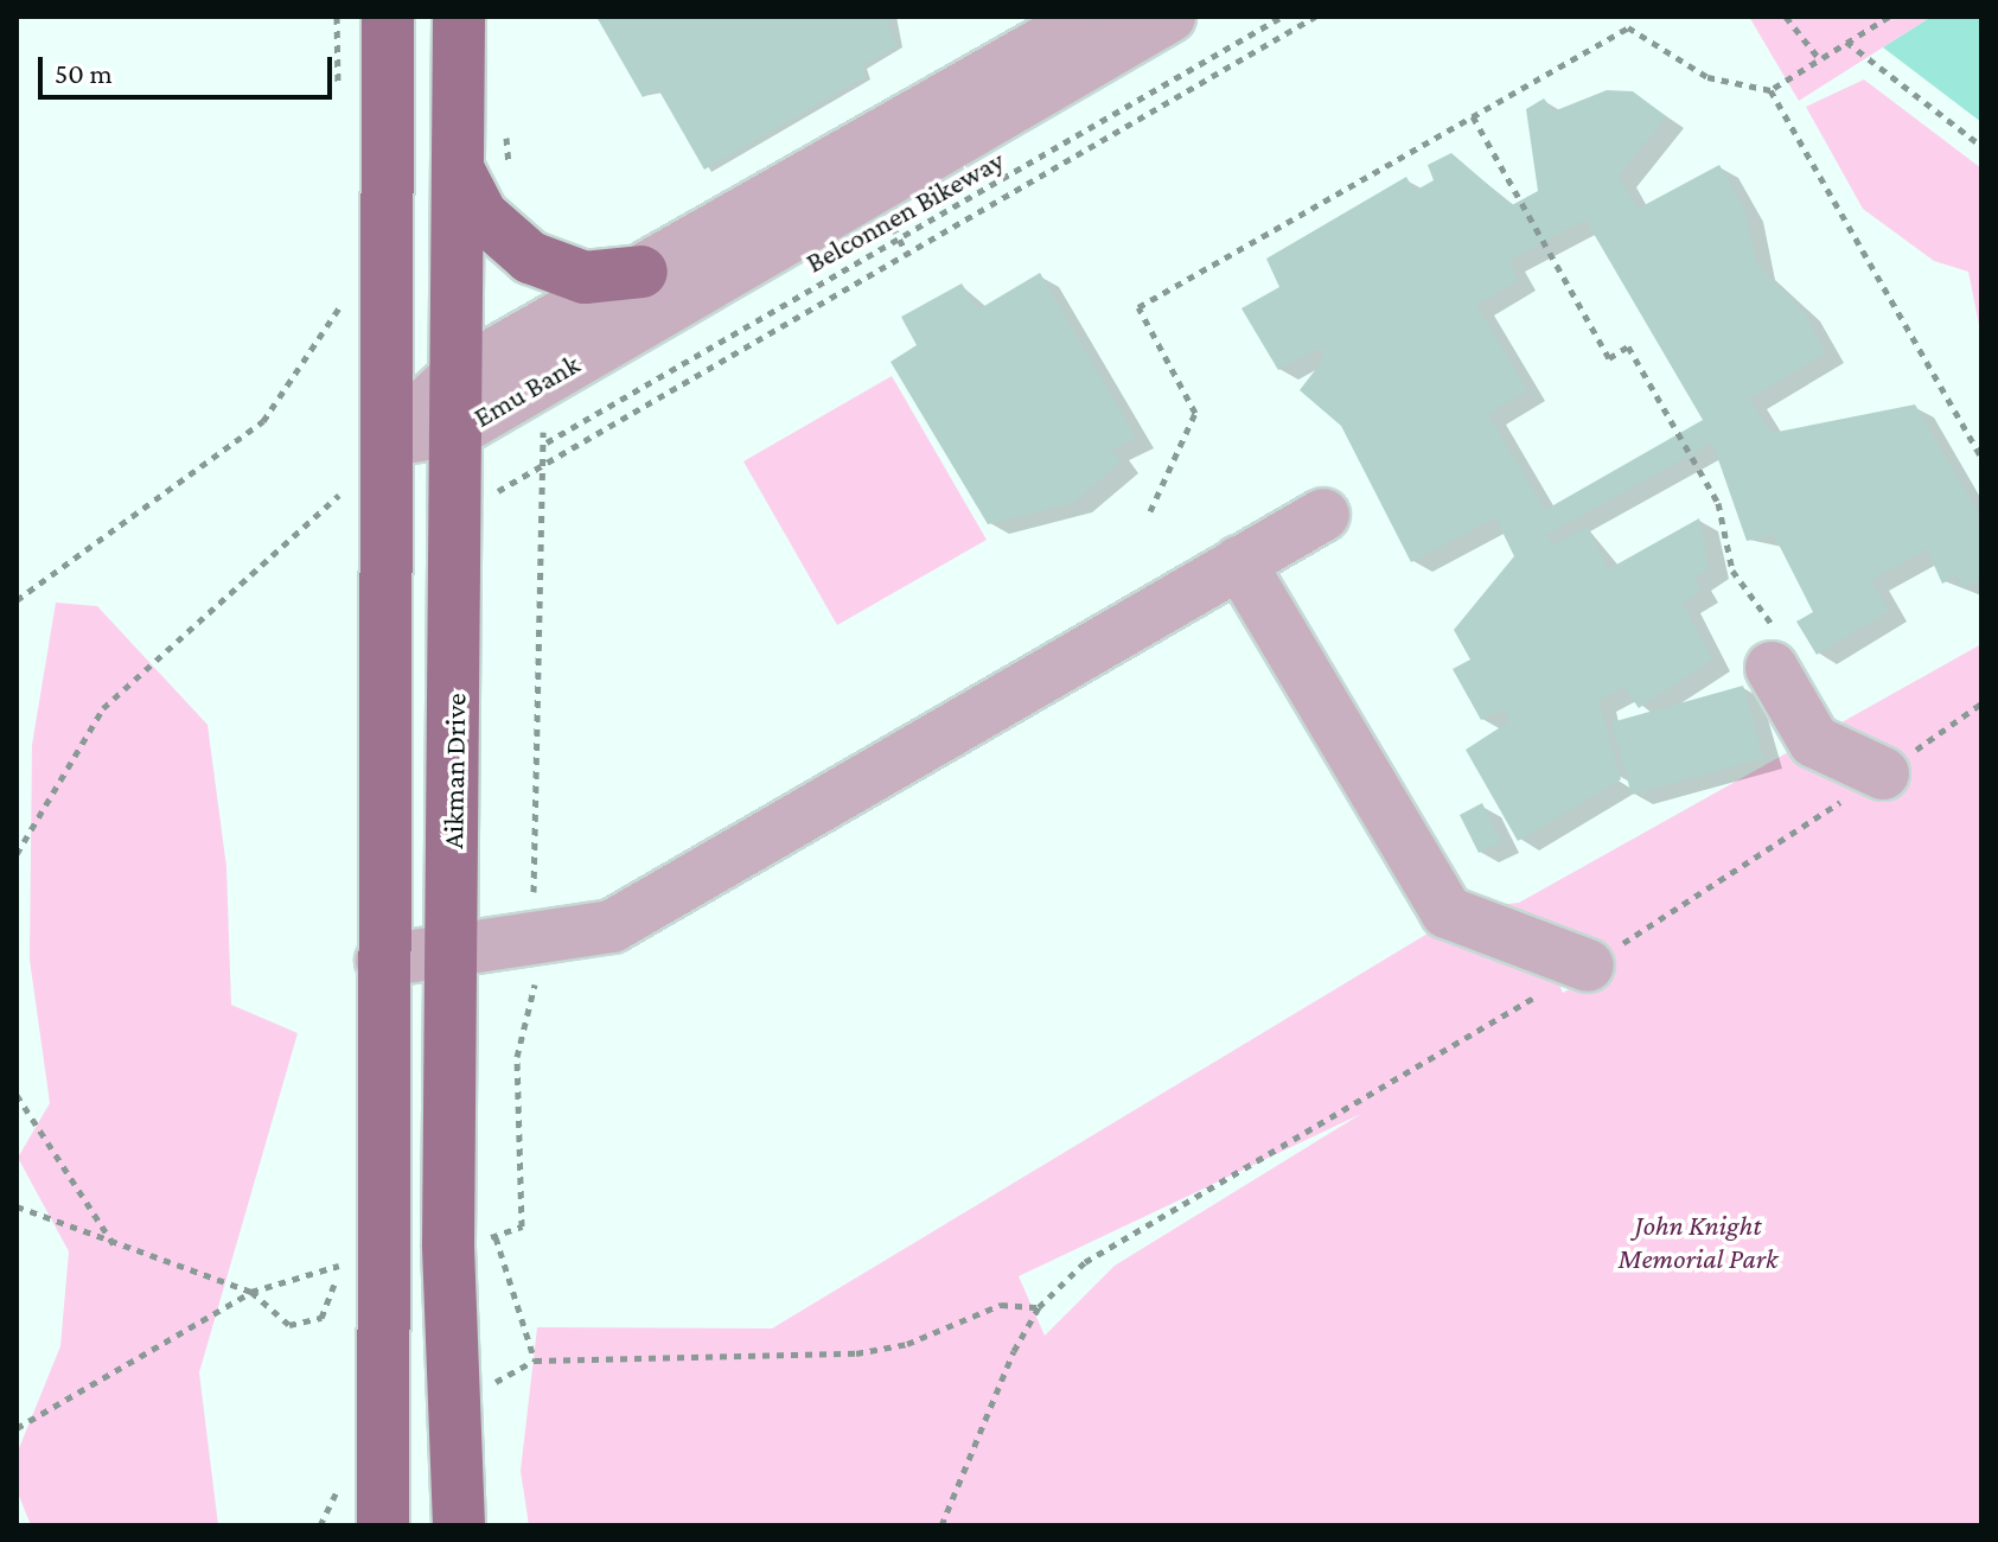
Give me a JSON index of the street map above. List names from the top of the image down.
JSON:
{
  "streets": {
    "main road": ["Aikman Drive"],
    "street": ["Emu Bank"],
    "path": ["Belconnen Bikeway"]
  },
  "crossings": [
    ["Emu Bank", "Aikman Drive"]
  ],
  "parks": ["John Knight Memorial Park"],
  "scale_bar": "50 m"
}
